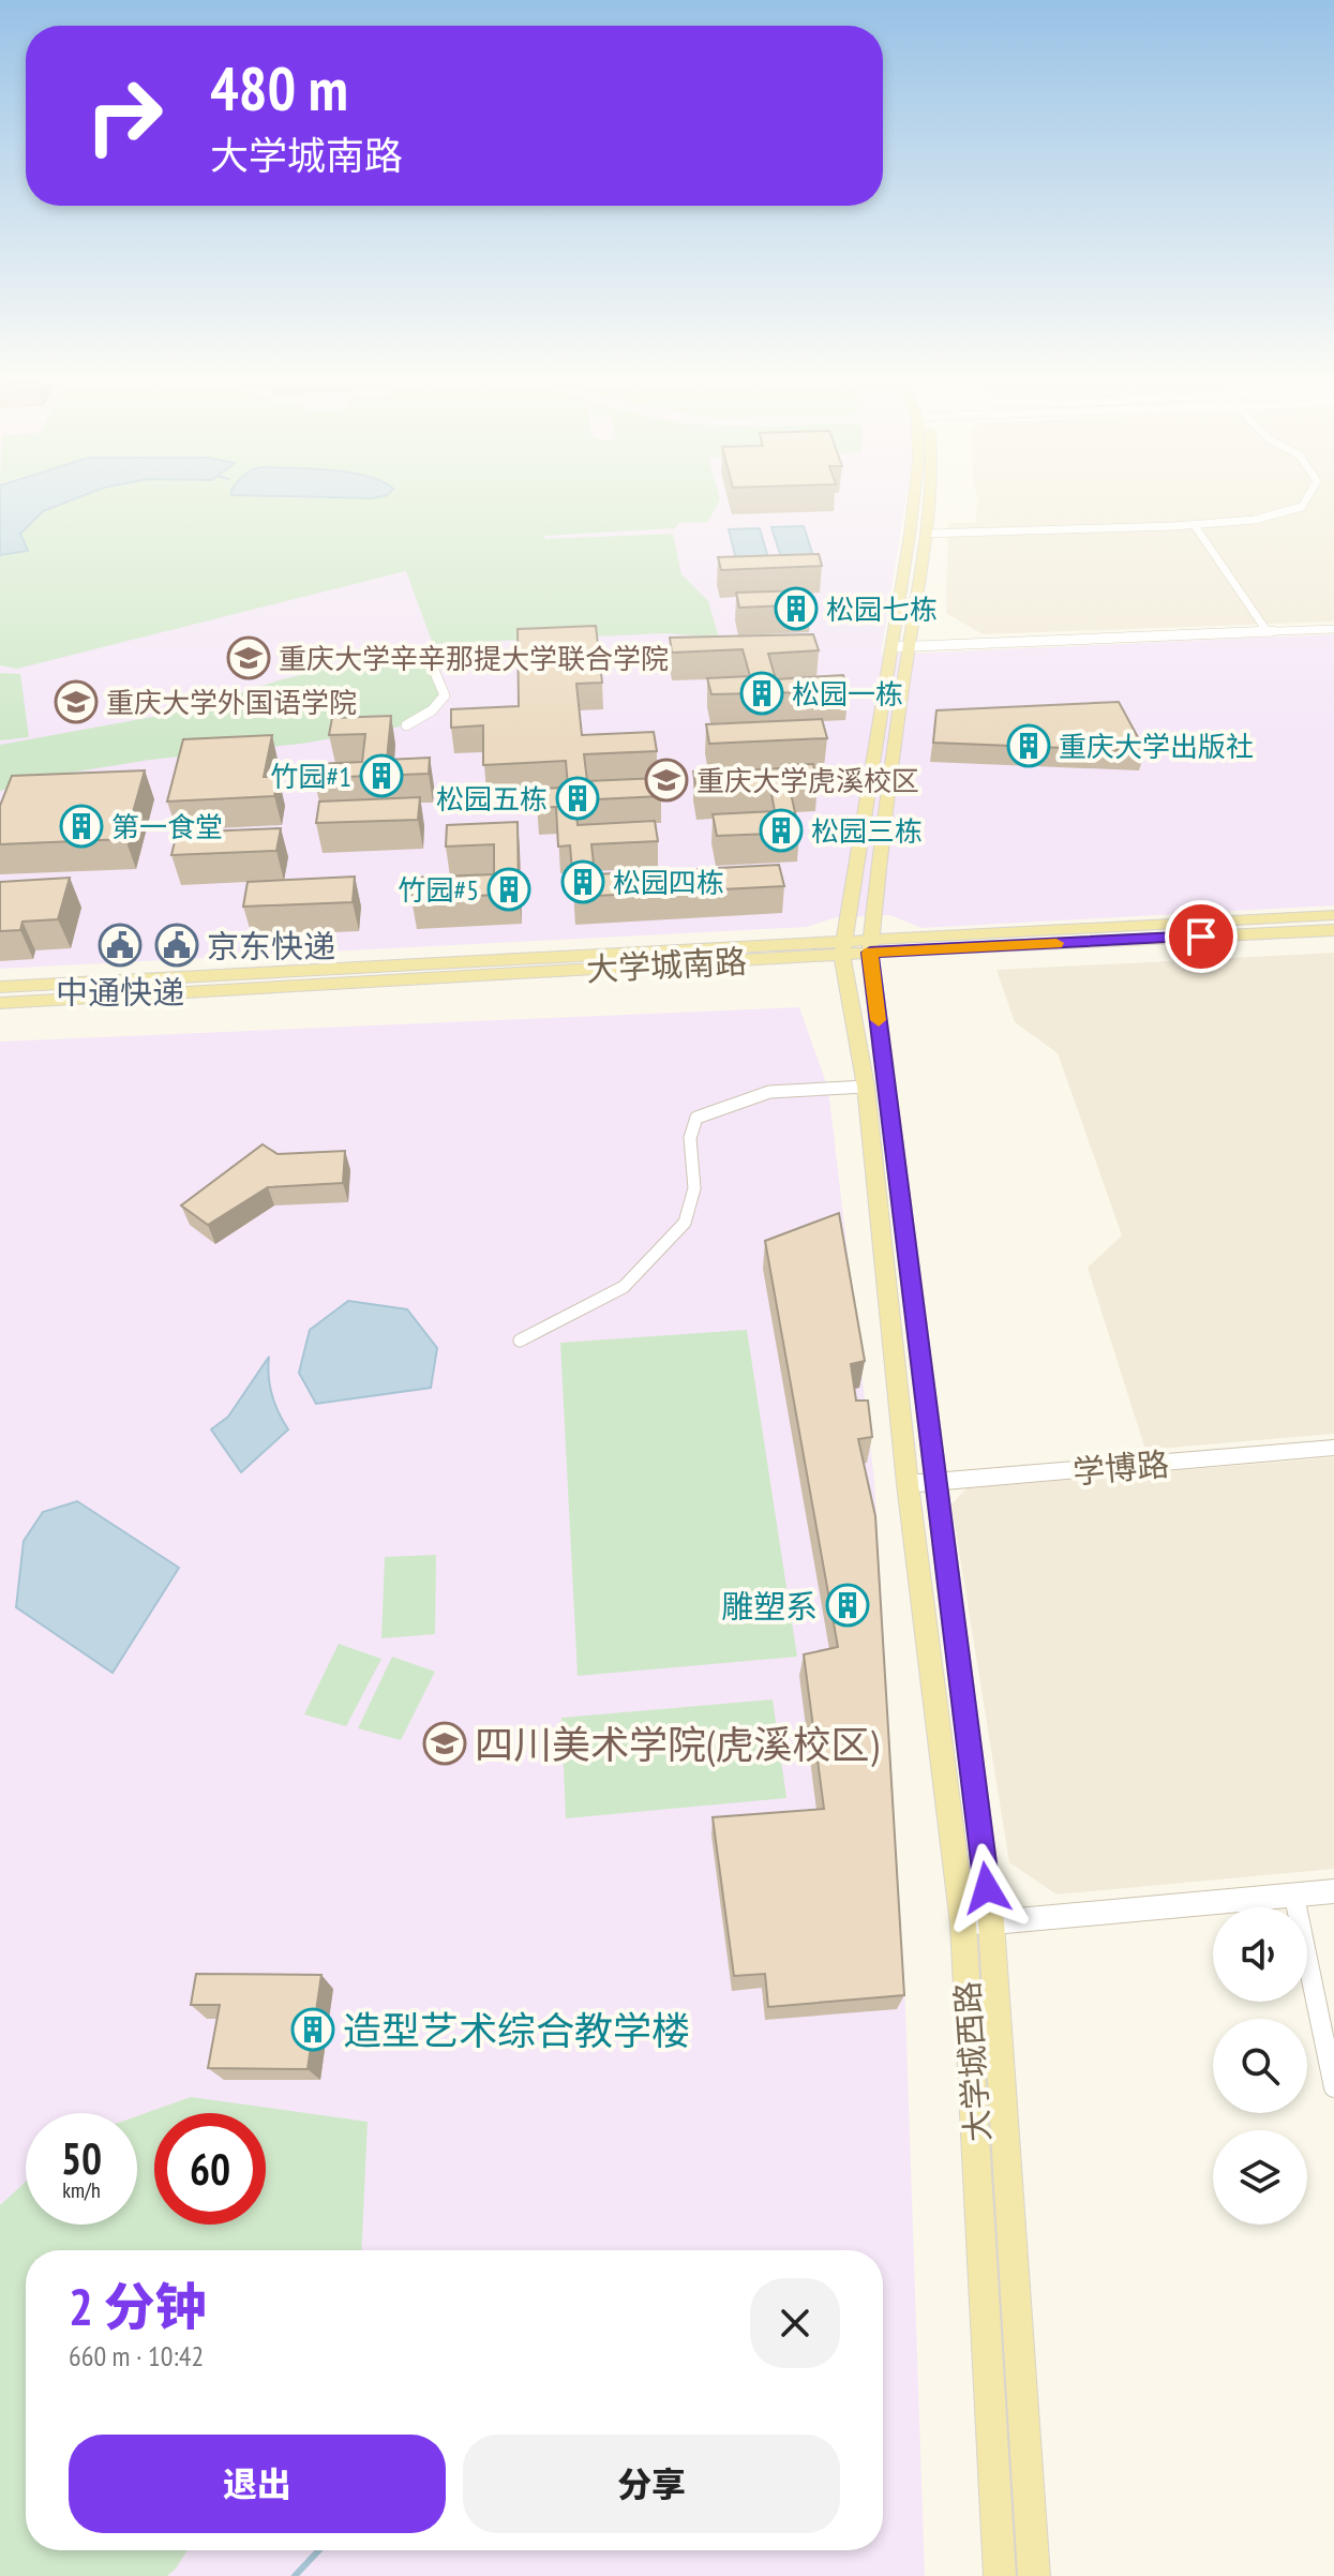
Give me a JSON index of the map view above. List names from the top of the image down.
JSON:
{
  "streets": {
    "main road": ["大学城南路", "大学城西路"],
    "street": ["学博路"]
  },
  "crossings": [
    ["大学城南路", "大学城西路"],
    ["学博路", "大学城西路"]
  ],
  "places": {
    "building": [
      "松园七栋",
      "松园一栋",
      "重庆大学出版社",
      "竹园#1",
      "松园五栋",
      "第一食堂",
      "松园三栋",
      "松园四栋",
      "竹园#5",
      "雕塑系",
      "造型艺术综合教学楼"
    ],
    "school or university": [
      "重庆大学辛辛那提大学联合学院",
      "重庆大学外国语学院",
      "重庆大学虎溪校区",
      "四川美术学院(虎溪校区)"
    ],
    "public building": ["中通快递", "京东快递"]
  },
  "page": {
    "turn": ["480 m", "大学城南路"],
    "speed": "50 km/h",
    "limit": "60",
    "heading": ["2 分钟", "660 m · 10:42"],
    "buttons": ["退出", "分享"]
  }
}
